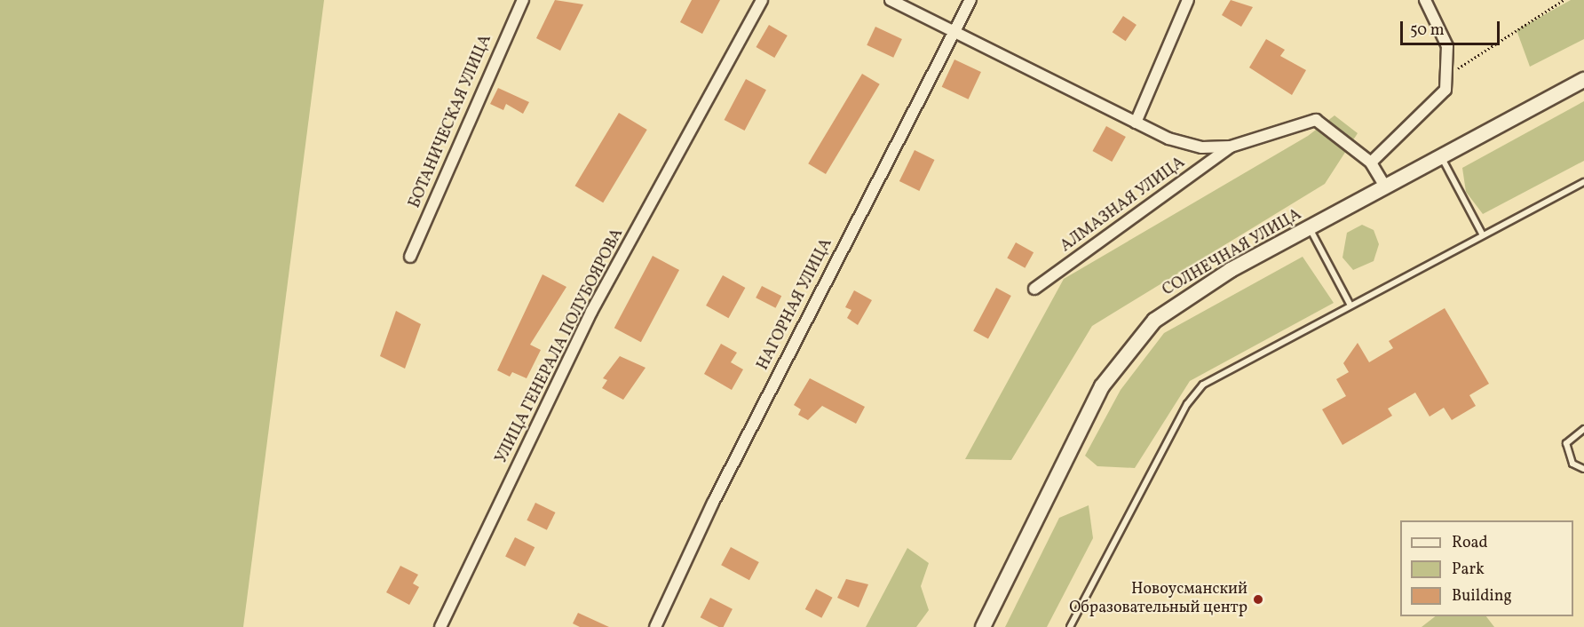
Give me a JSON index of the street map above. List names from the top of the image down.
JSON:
{
  "streets": {
    "street": [
      "БОТАНИЧЕСКАЯ УЛИЦА",
      "АЛМАЗНАЯ УЛИЦА",
      "СОЛНЕЧНАЯ УЛИЦА",
      "НАГОРНАЯ УЛИЦА",
      "УЛИЦА ГЕНЕРАЛА ПОЛУБОЯРОВА"
    ]
  },
  "places": ["Новоусманский Образовательный центр"],
  "legend": ["Road", "Park", "Building"],
  "scale_bar": "50 m"
}
